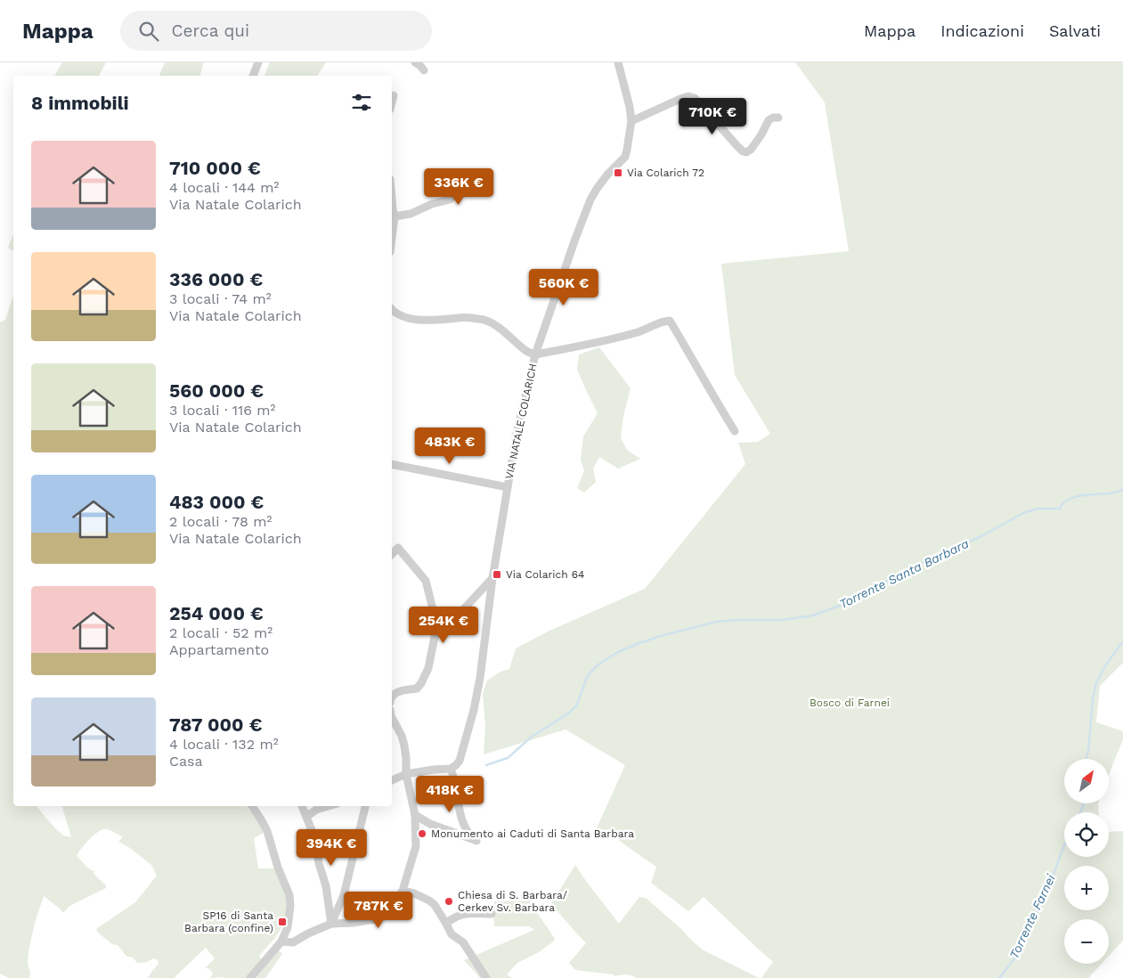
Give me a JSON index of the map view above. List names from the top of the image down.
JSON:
{
  "streets": {
    "street": ["VIA NATALE COLARICH"]
  },
  "water": ["Torrente Santa Barbara", "Torrente Farnei"],
  "parks": ["Bosco di Farnei"],
  "places": {
    "transit": ["Via Colarich 72", "Via Colarich 64", "SP16 di Santa Barbara (confine)"],
    "other": ["Monumento ai Caduti di Santa Barbara", "Chiesa di S. Barbara/ Cerkev Sv. Barbara"]
  },
  "north": "top right",
  "page": {
    "header": "Mappa",
    "search": "Cerca qui",
    "nav": ["Mappa", "Indicazioni", "Salvati"],
    "heading": "8 immobili",
    "price": [
      "710K €",
      "336K €",
      "560K €",
      "483K €",
      "254K €",
      "418K €",
      "394K €",
      "787K €"
    ],
    "list": [
      {
        "name": "710 000 €",
        "note": "4 locali · 144 m² · Via Natale Colarich"
      },
      {
        "name": "336 000 €",
        "note": "3 locali · 74 m² · Via Natale Colarich"
      },
      {
        "name": "560 000 €",
        "note": "3 locali · 116 m² · Via Natale Colarich"
      },
      {
        "name": "483 000 €",
        "note": "2 locali · 78 m² · Via Natale Colarich"
      },
      {
        "name": "254 000 €",
        "note": "2 locali · 52 m² · Appartamento"
      },
      {
        "name": "787 000 €",
        "note": "4 locali · 132 m² · Casa"
      }
    ],
    "map_buttons": ["+", "−"]
  }
}
